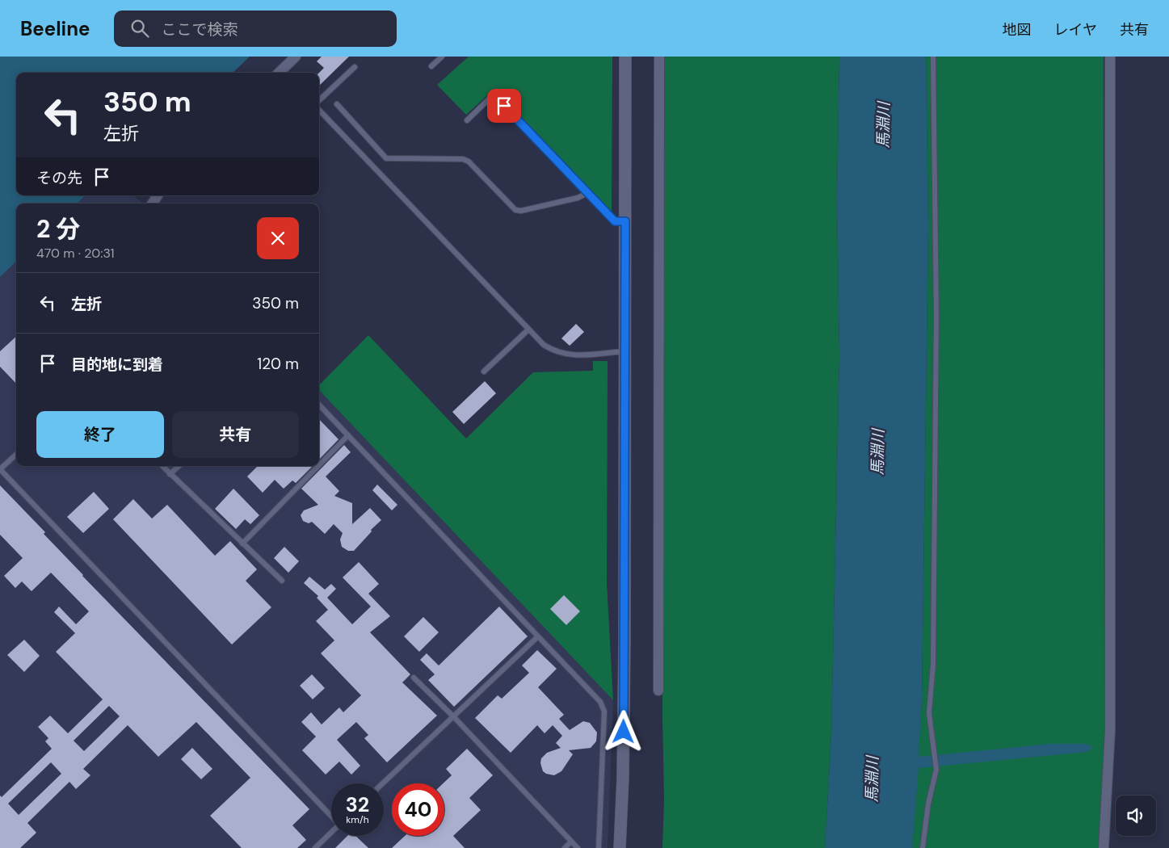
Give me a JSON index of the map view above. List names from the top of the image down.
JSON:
{
  "water": ["馬淵川"],
  "page": {
    "header": "Beeline",
    "search": "ここで検索",
    "nav": ["地図", "レイヤ", "共有"],
    "turn": ["350 m", "左折"],
    "then": "その先",
    "heading": ["2 分", "470 m · 20:31"],
    "list": [
      {
        "name": "左折",
        "value": "350 m"
      },
      {
        "name": "目的地に到着",
        "value": "120 m"
      }
    ],
    "buttons": ["終了", "共有"],
    "speed": "32 km/h",
    "limit": "40"
  }
}
